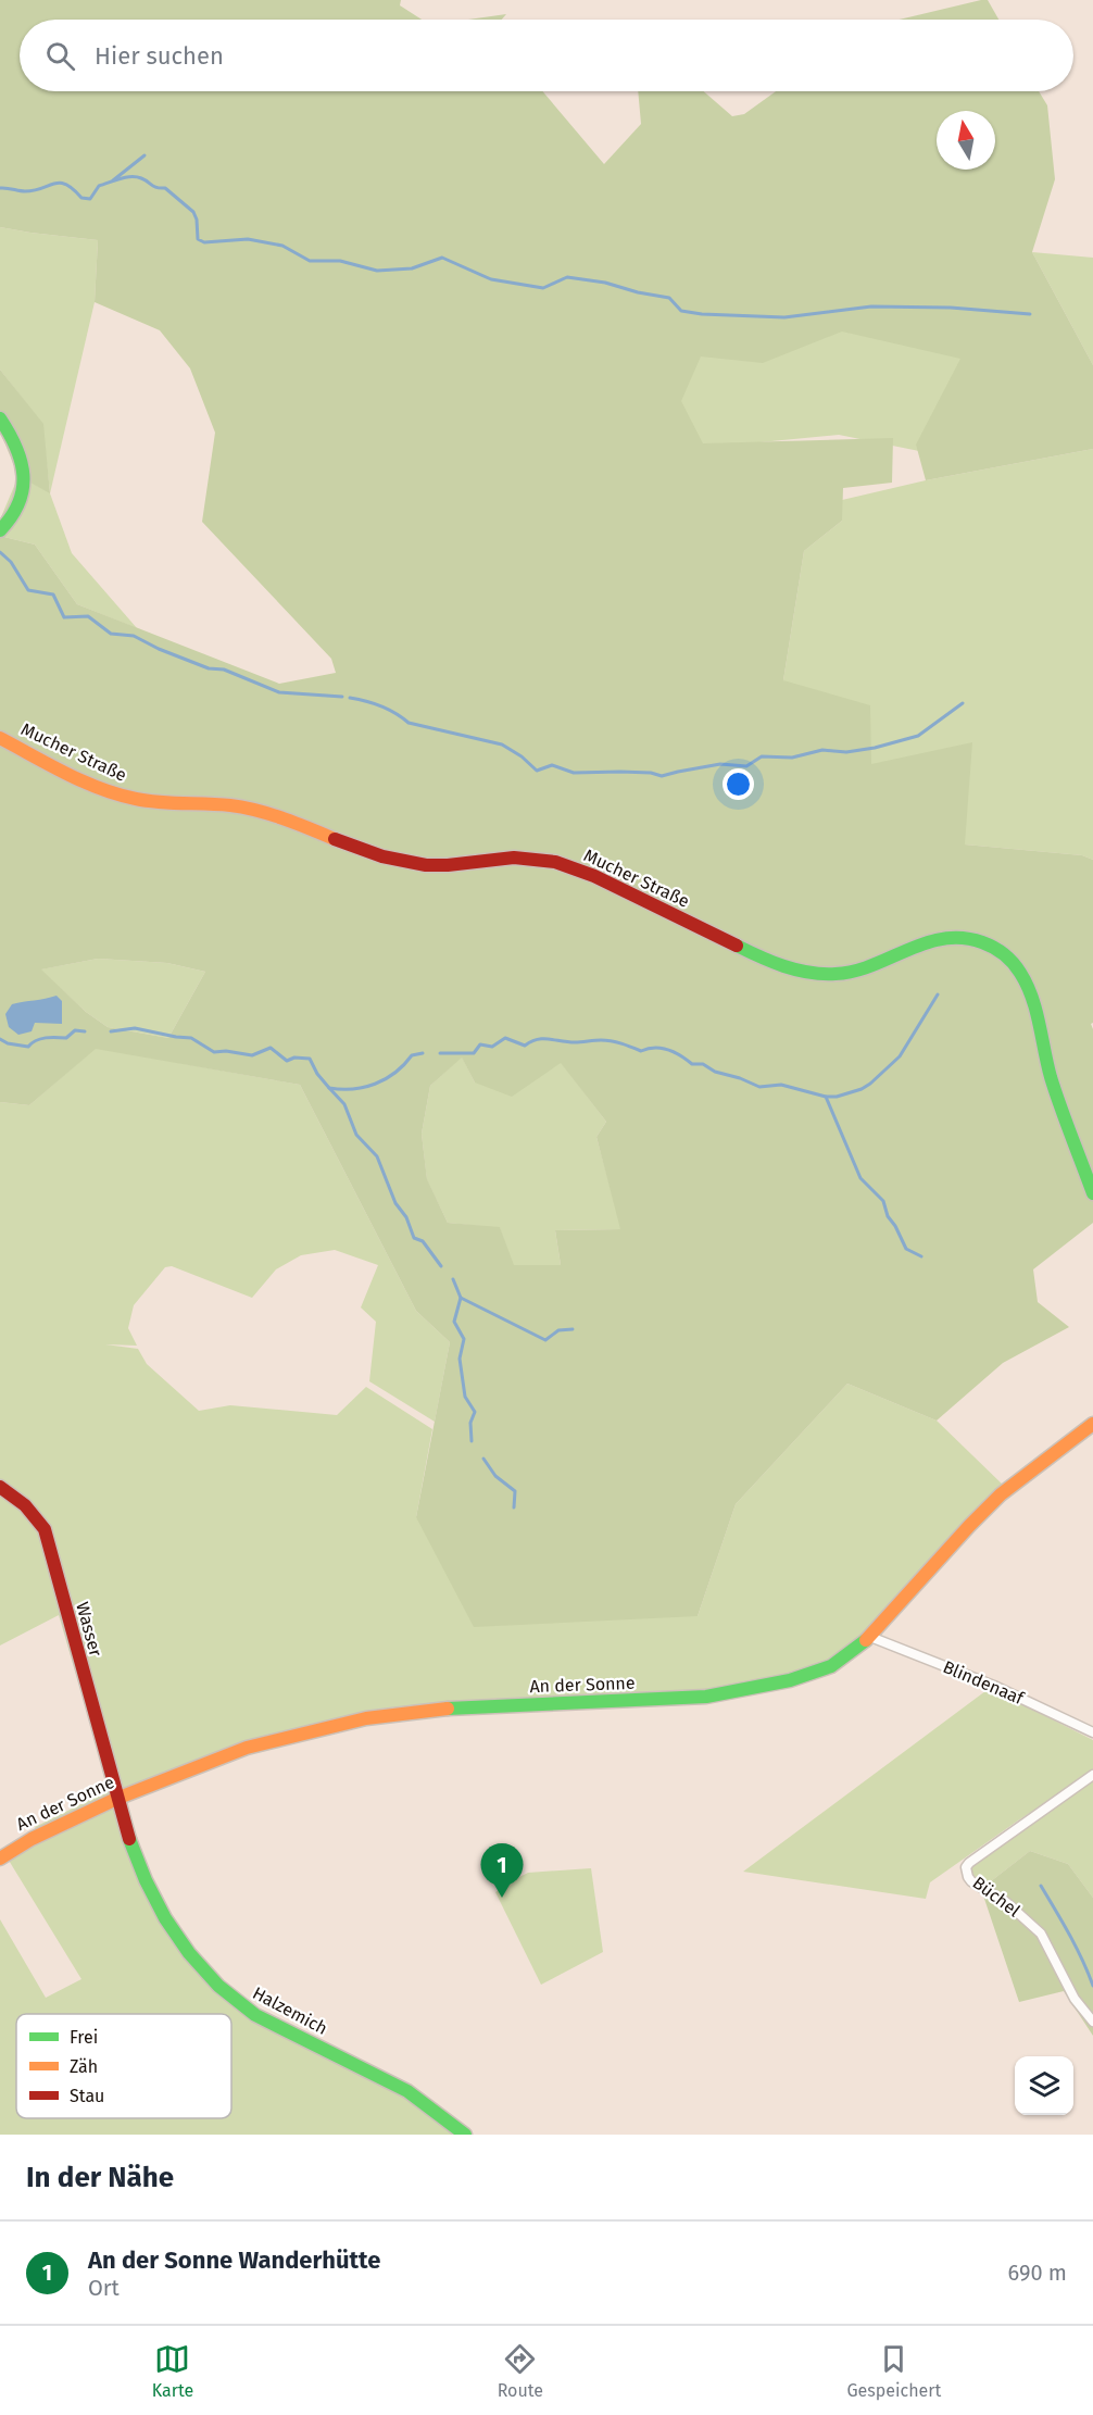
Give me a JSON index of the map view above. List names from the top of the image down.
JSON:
{
  "streets": {
    "street": [
      "Mucher Straße",
      "Wasser",
      "Blindenaaf",
      "An der Sonne",
      "Büchel",
      "Halzemich"
    ]
  },
  "crossings": [
    ["Wasser", "An der Sonne"],
    ["Wasser", "Halzemich"],
    ["Blindenaaf", "An der Sonne"],
    ["An der Sonne", "Halzemich"]
  ],
  "legend": ["Frei", "Zäh", "Stau"],
  "north": "top",
  "page": {
    "search": "Hier suchen",
    "pins": "1",
    "heading": "In der Nähe",
    "list": [
      {
        "mark": "1",
        "name": "An der Sonne Wanderhütte",
        "note": "Ort",
        "value": "690 m"
      }
    ],
    "nav": ["Karte", "Route", "Gespeichert"]
  }
}
